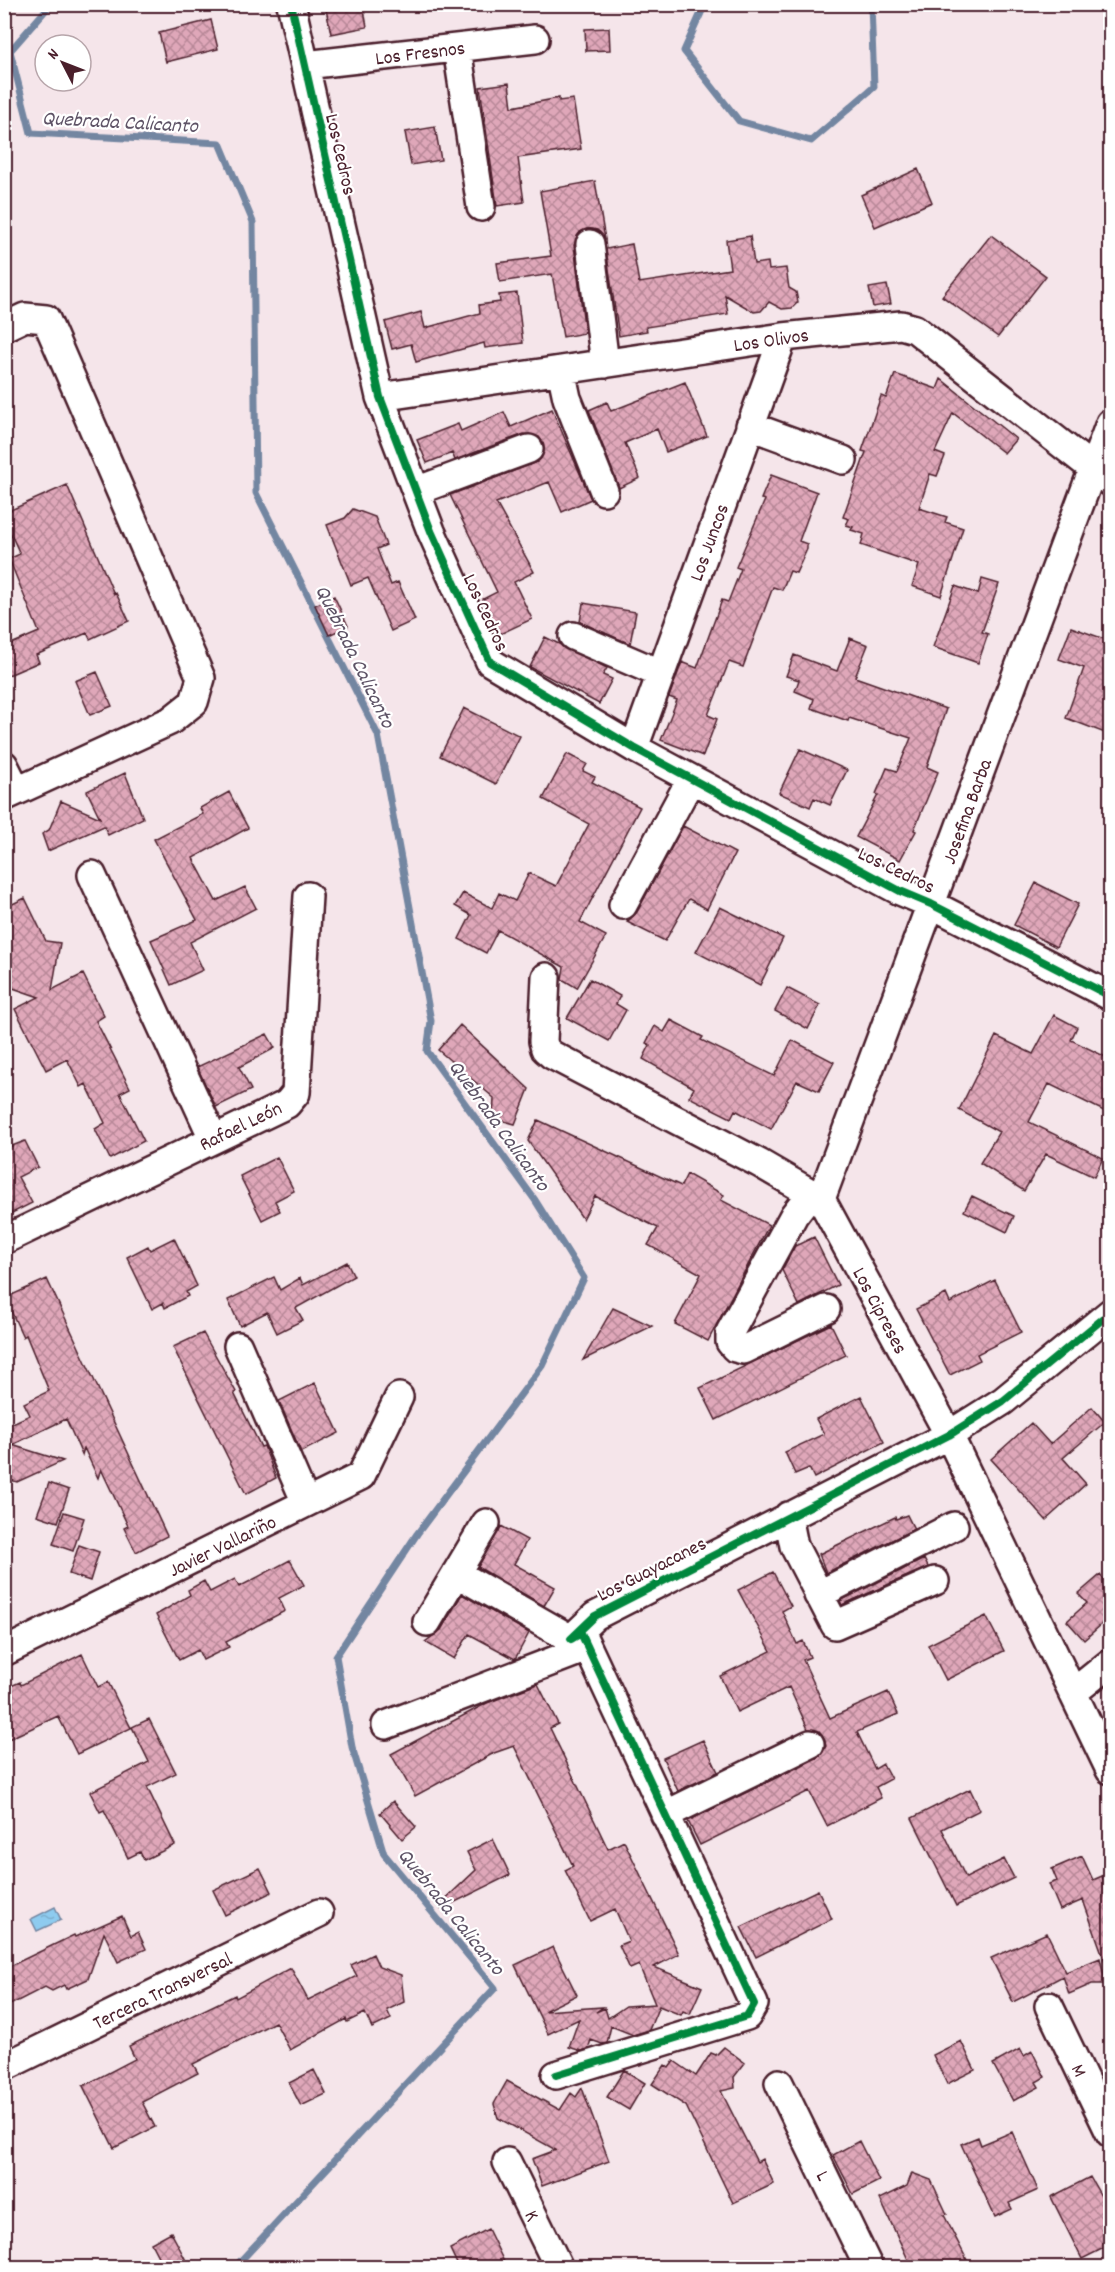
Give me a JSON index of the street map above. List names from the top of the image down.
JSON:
{
  "streets": {
    "street": [
      "Los Fresnos",
      "Los Cedros",
      "Los Olivos",
      "Los Juncos",
      "Josefina Barba",
      "Rafael León",
      "Los Cipreses",
      "Javier Vallariño",
      "Los Guayacanes",
      "Tercera Transversal",
      "M",
      "L",
      "K"
    ]
  },
  "crossings": [
    ["Los Fresnos", "Los Cedros"],
    ["Los Cedros", "Los Olivos"],
    ["Los Cedros", "Los Juncos"],
    ["Los Cedros", "Josefina Barba"],
    ["Los Olivos", "Los Juncos"],
    ["Los Olivos", "Josefina Barba"],
    ["Josefina Barba", "Los Cipreses"],
    ["Los Cipreses", "Los Guayacanes"]
  ],
  "water": ["Quebrada Calicanto"],
  "north": "top left"
}
